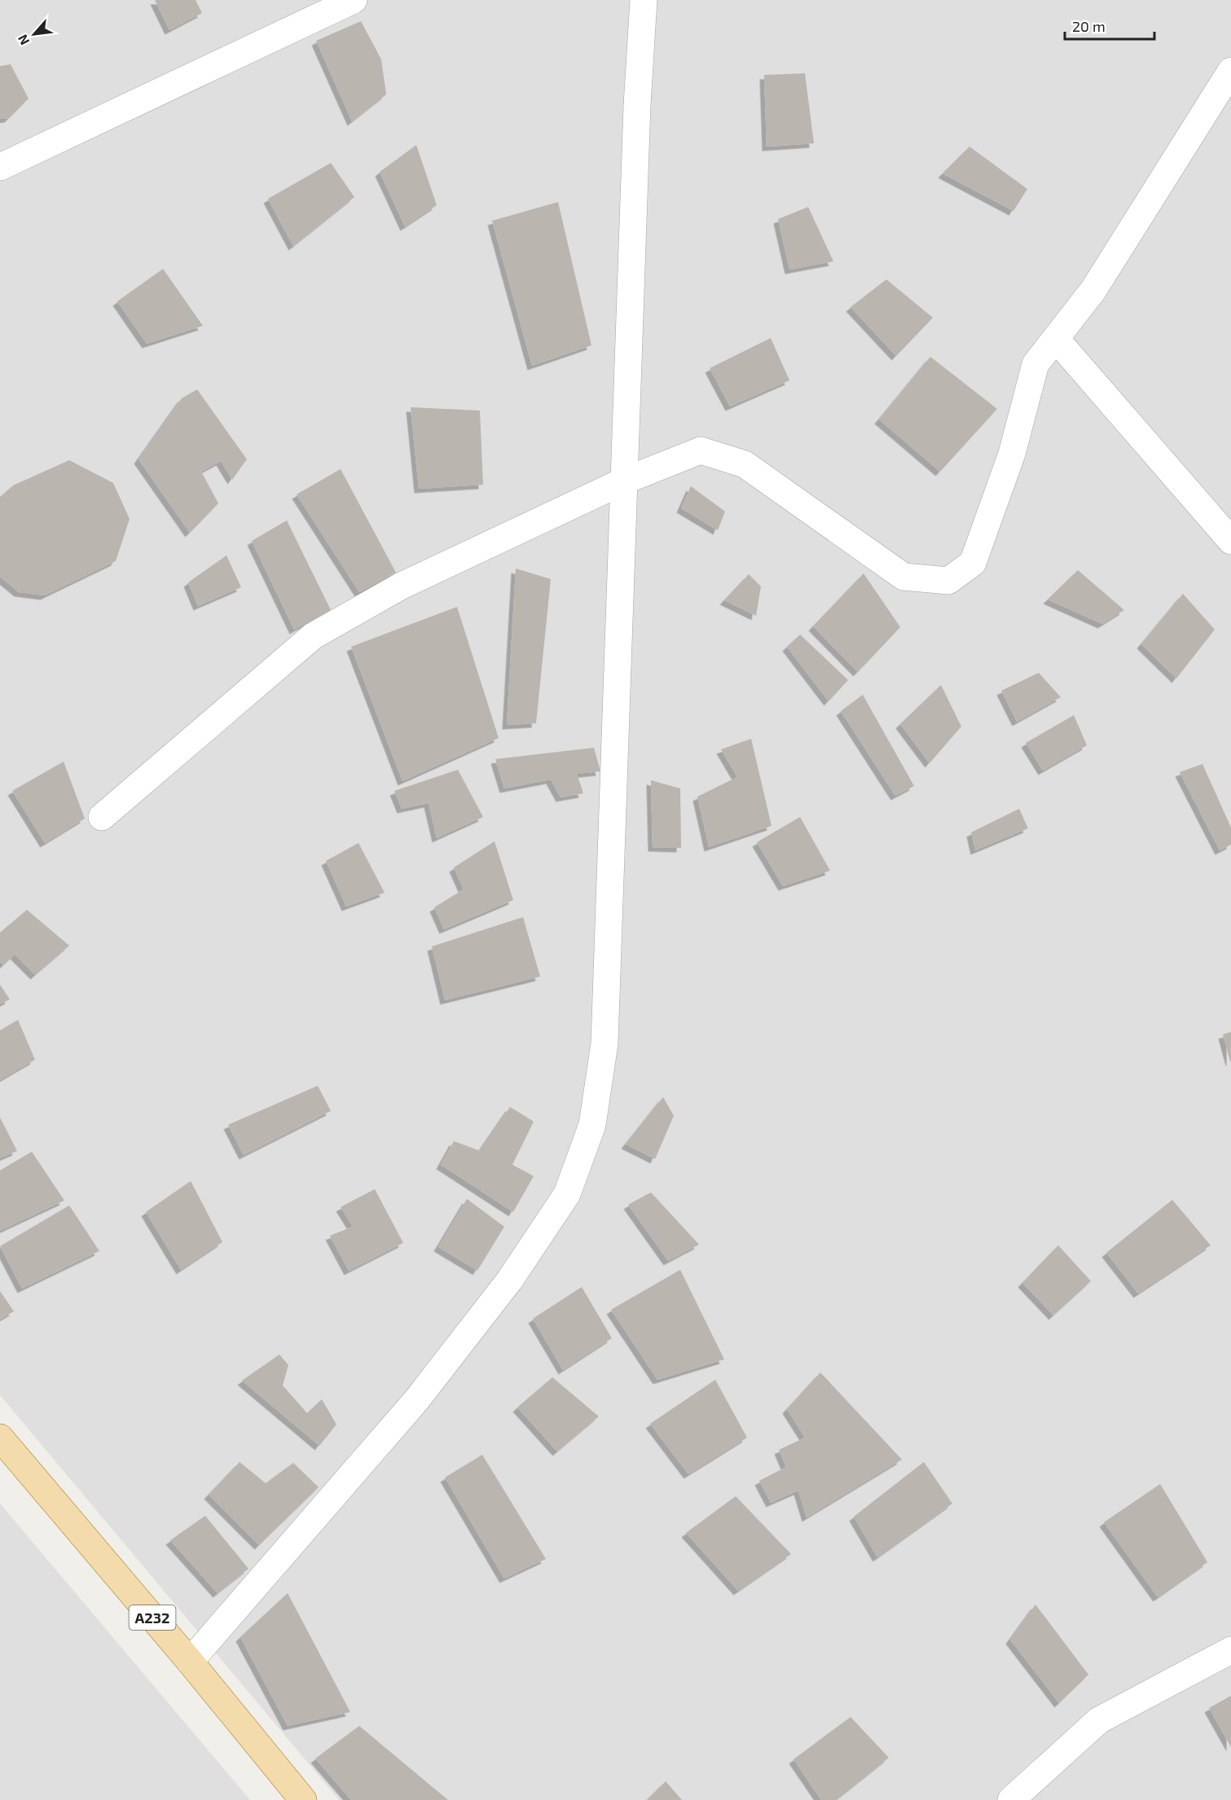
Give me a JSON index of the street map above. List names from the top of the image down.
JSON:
{
  "streets": {
    "main road": ["A232"]
  },
  "scale_bar": "20 m",
  "north": "bottom left"
}
